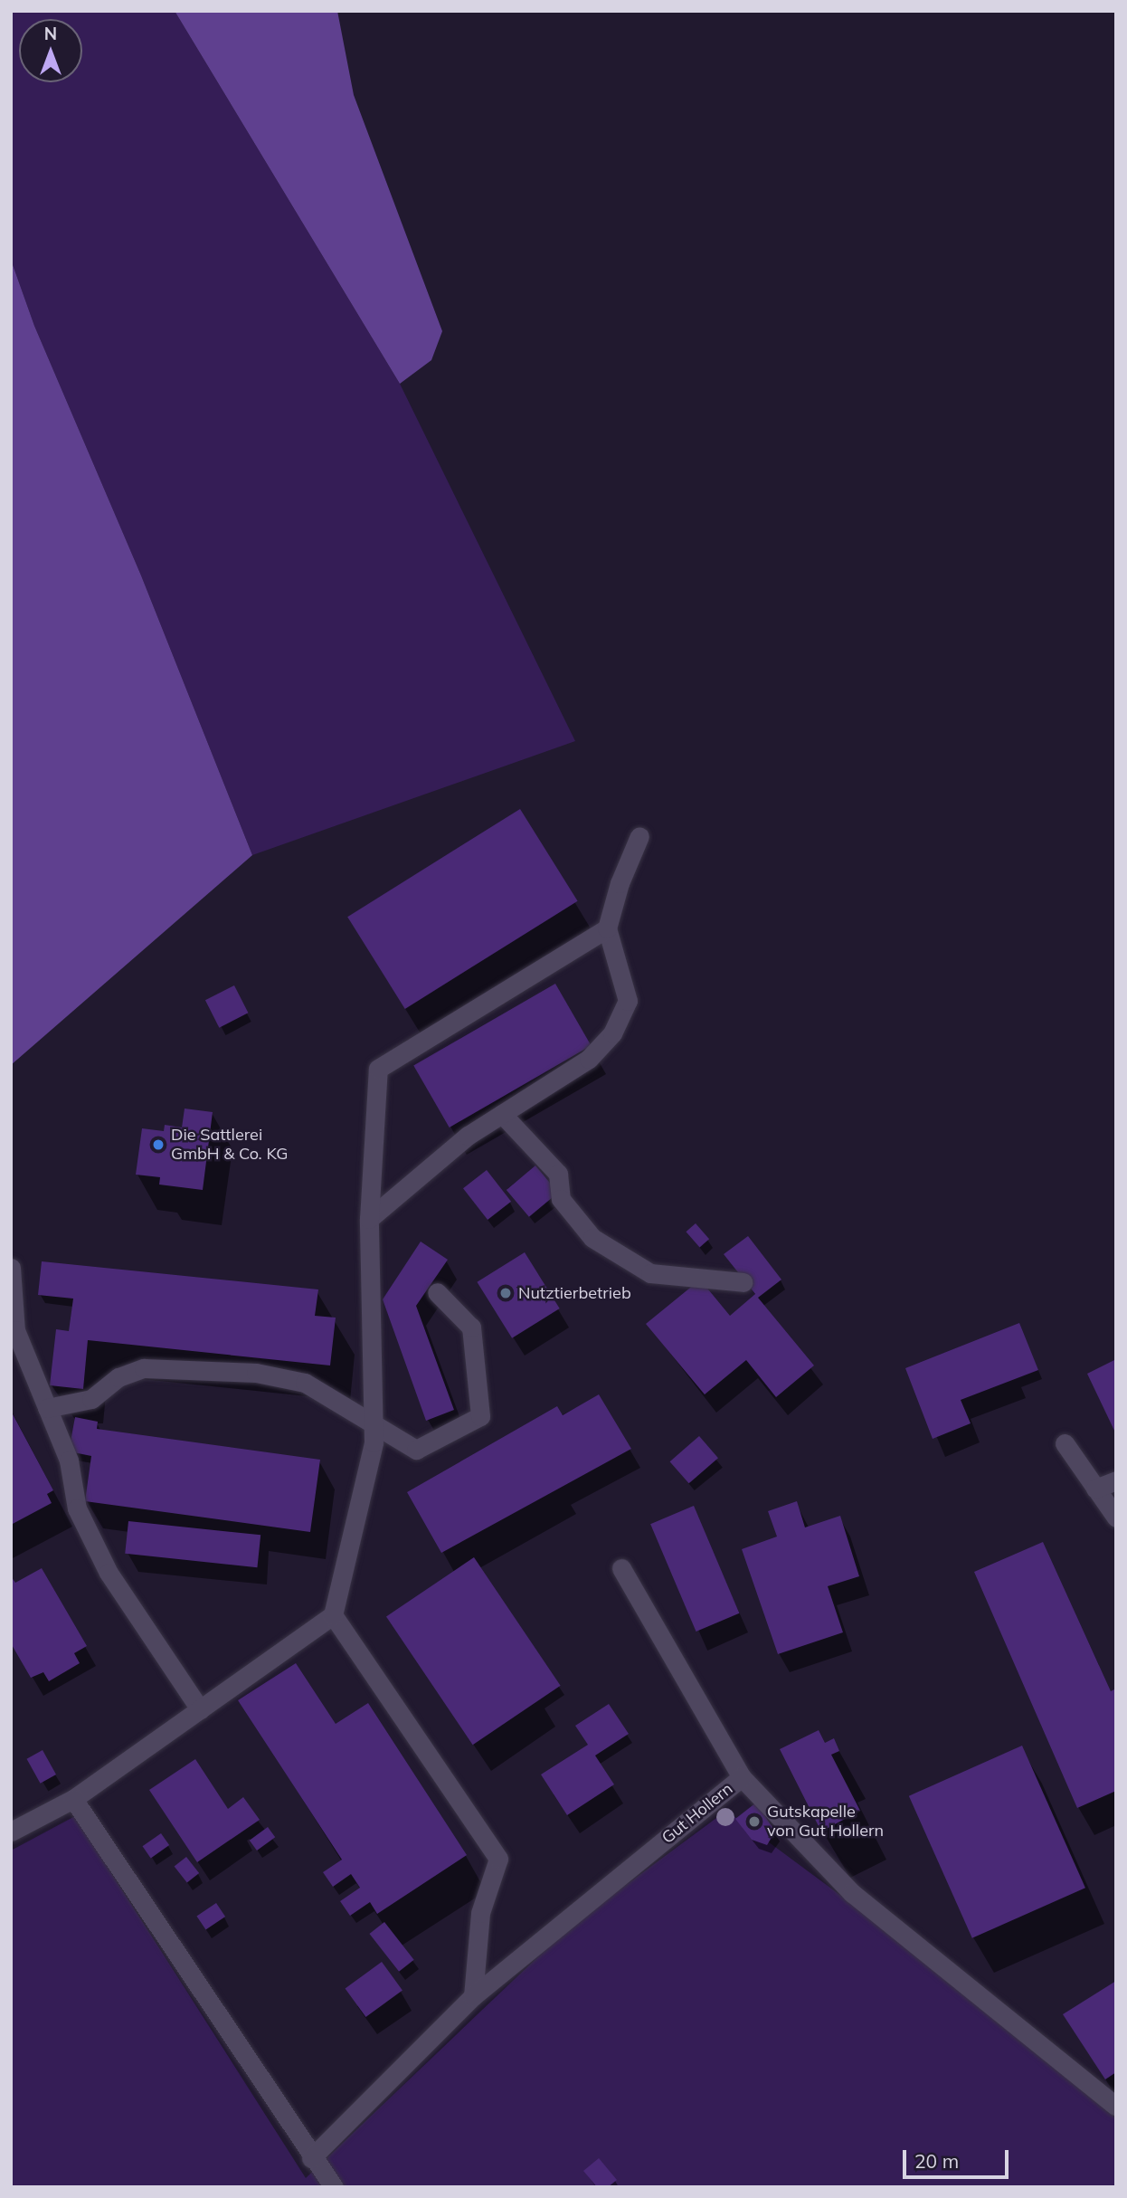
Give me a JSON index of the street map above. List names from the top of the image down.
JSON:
{
  "streets": {
    "street": ["Gut Hollern"]
  },
  "places": ["Die Sattlerei GmbH & Co. KG", "Nutztierbetrieb", "Gutskapelle von Gut Hollern"],
  "scale_bar": "20 m",
  "north": "top"
}
